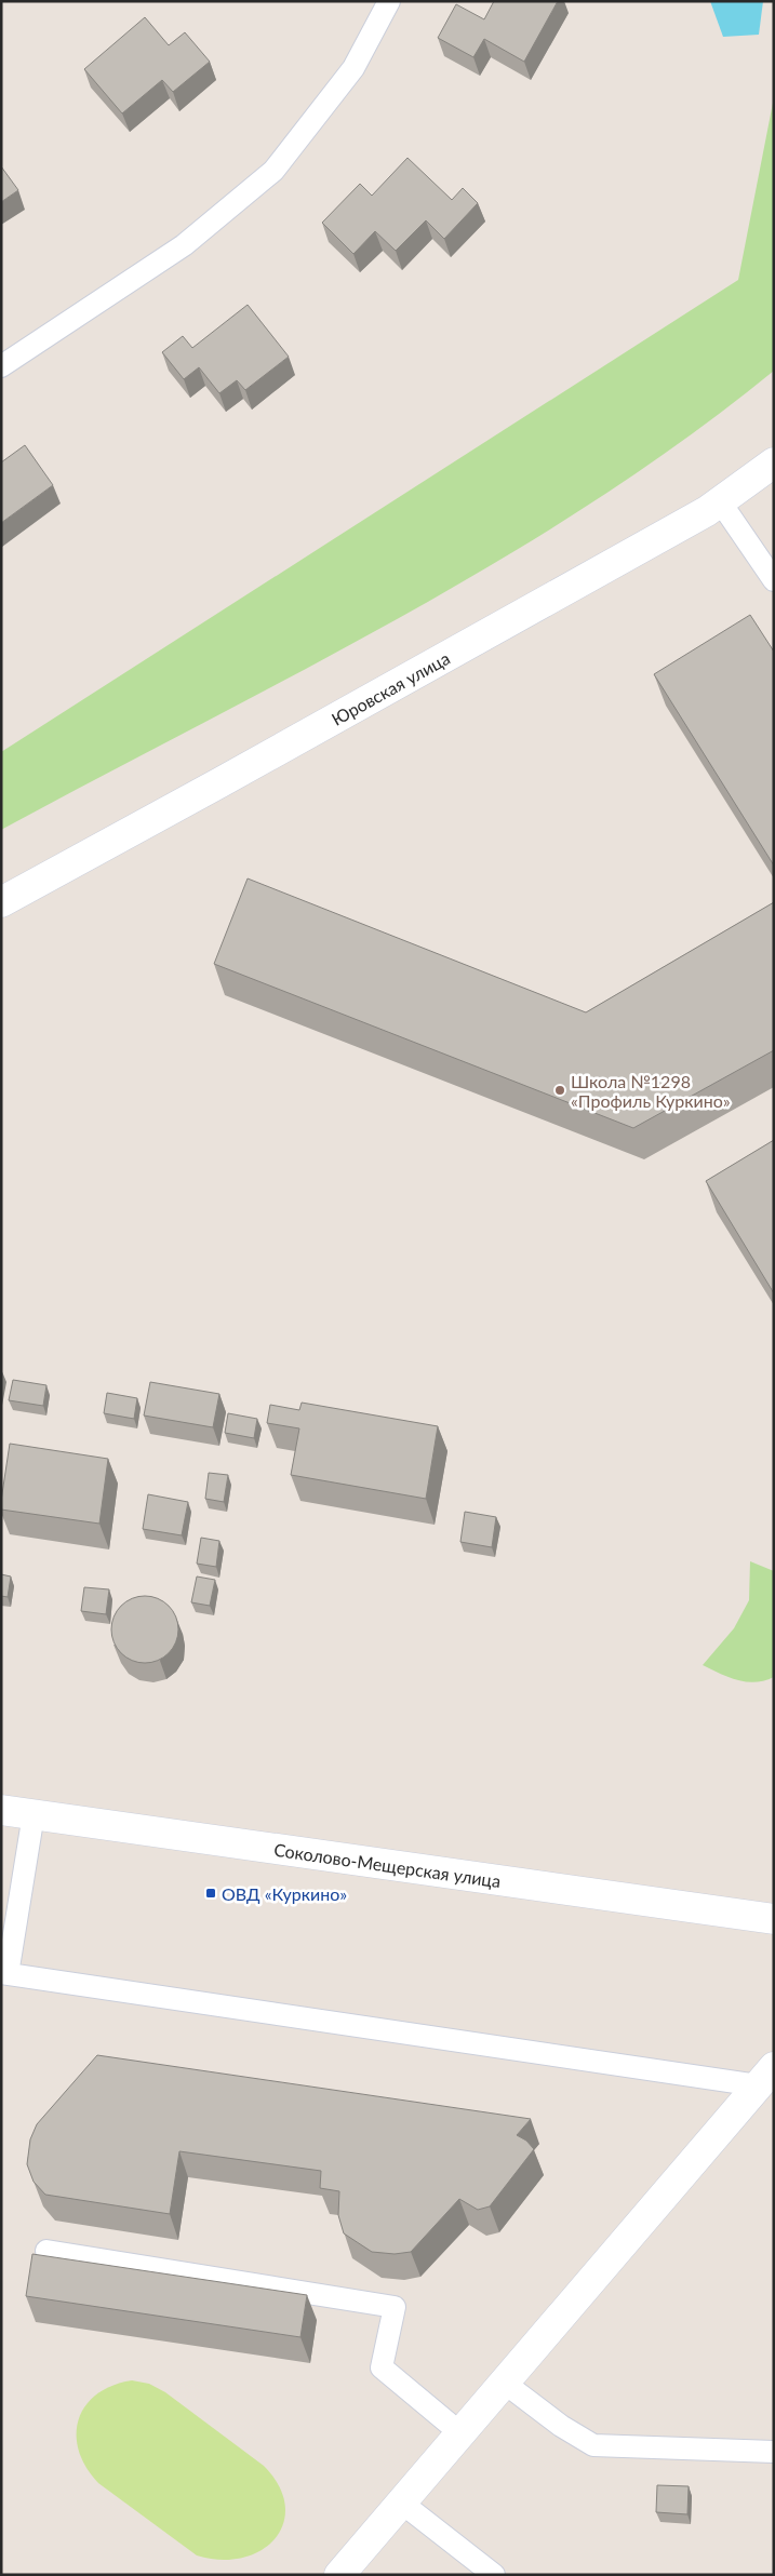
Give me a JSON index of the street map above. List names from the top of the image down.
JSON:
{
  "streets": {
    "street": ["Юровская улица", "Соколово-Мещерская улица"]
  },
  "places": {
    "other": ["Школа №1298 «Профиль Куркино»"],
    "transit": ["ОВД «Куркино»"]
  }
}
